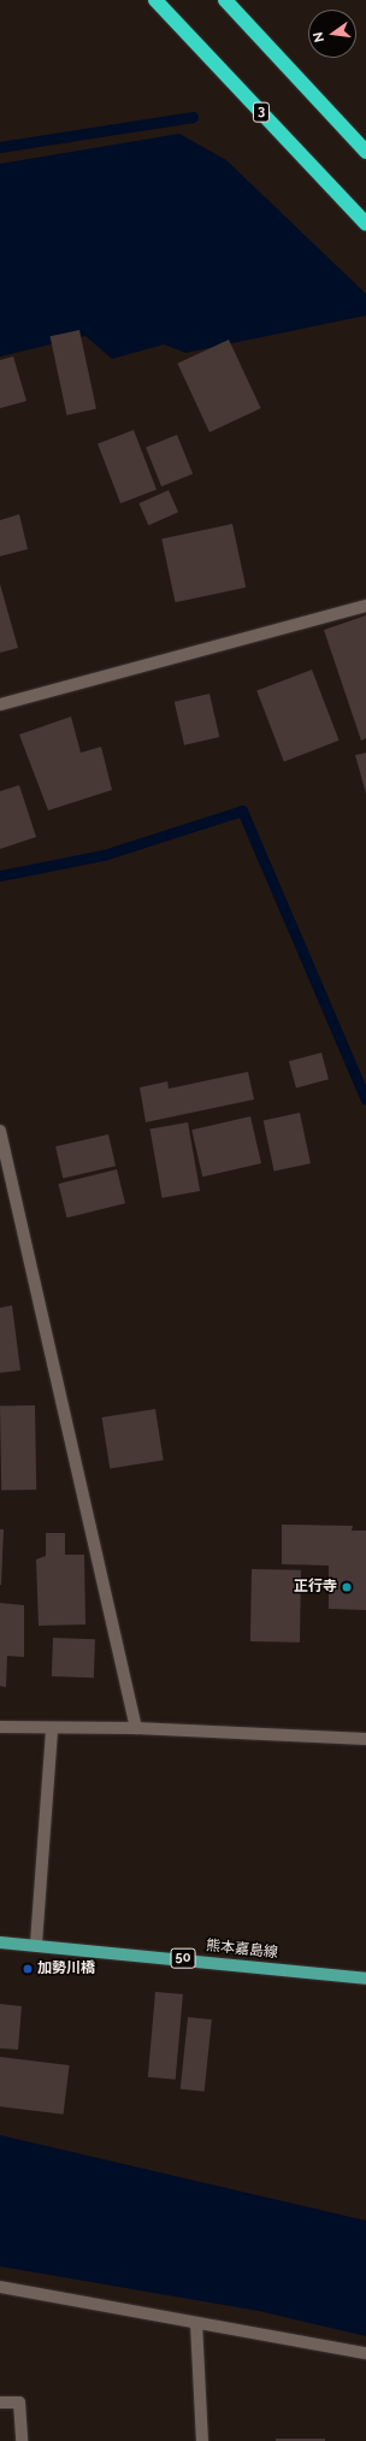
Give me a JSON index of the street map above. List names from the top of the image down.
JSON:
{
  "streets": {
    "highway": ["3"],
    "main road": ["熊本嘉島線", "50"]
  },
  "places": ["正行寺", "加勢川橋"],
  "north": "left"
}
